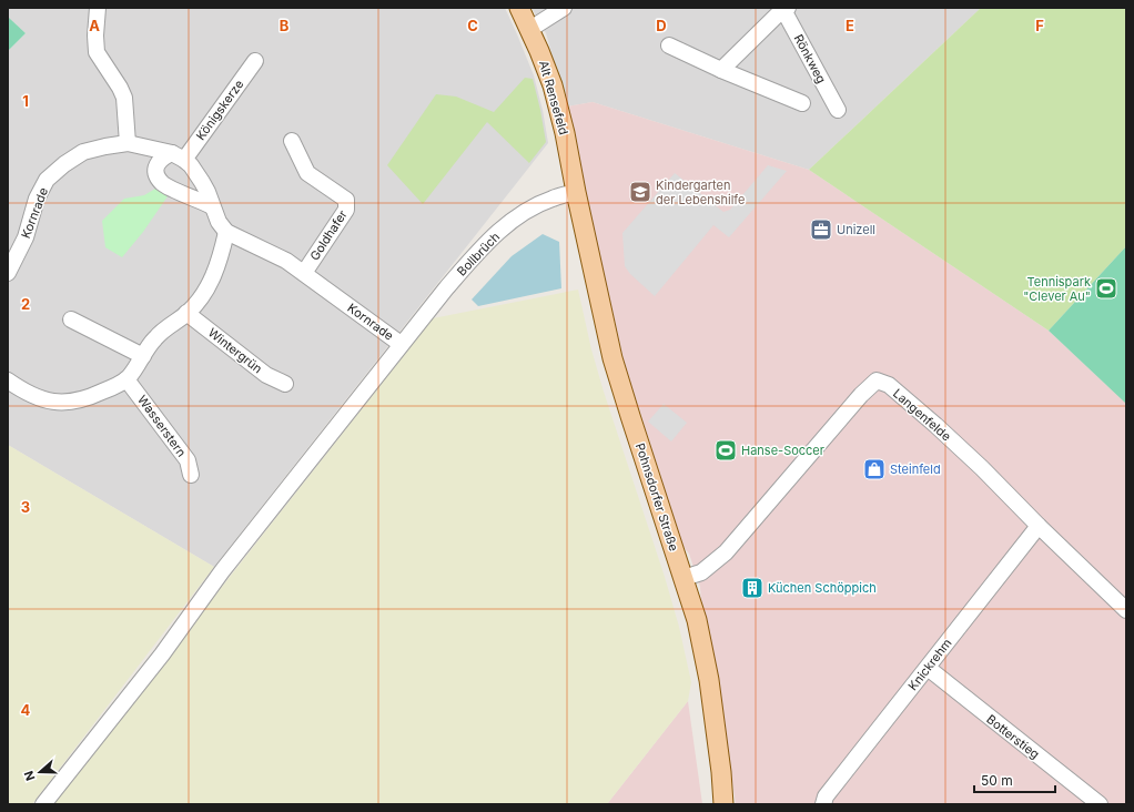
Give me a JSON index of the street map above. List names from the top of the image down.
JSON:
{
  "streets": {
    "main road": ["Alt Rensefeld", "Pohnsdorfer Straße"],
    "street": [
      "Rönkweg",
      "Königskerze",
      "Kornrade",
      "Goldhafer",
      "Bollbrüch",
      "Wintergrün",
      "Langenfelde",
      "Wasserstern",
      "Knickrehm",
      "Botterstieg"
    ]
  },
  "crossings": [
    ["Alt Rensefeld", "Bollbrüch"],
    ["Alt Rensefeld", "Pohnsdorfer Straße"],
    ["Königskerze", "Kornrade"],
    ["Kornrade", "Goldhafer"],
    ["Kornrade", "Bollbrüch"],
    ["Bollbrüch", "Pohnsdorfer Straße"],
    ["Langenfelde", "Pohnsdorfer Straße"],
    ["Langenfelde", "Knickrehm"],
    ["Knickrehm", "Botterstieg"]
  ],
  "places": {
    "school or university": ["Kindergarten der Lebenshilfe"],
    "office": ["Unizell"],
    "sports": ["Tennispark \"Clever Au\"", "Hanse-Soccer"],
    "shop": ["Steinfeld"],
    "building": ["Küchen Schöppich"]
  },
  "scale_bar": "50 m",
  "north": "left",
  "grid": {
    "columns": [
      "A",
      "B",
      "C",
      "D",
      "E",
      "F"
    ],
    "rows": [
      "1",
      "2",
      "3",
      "4"
    ]
  }
}
